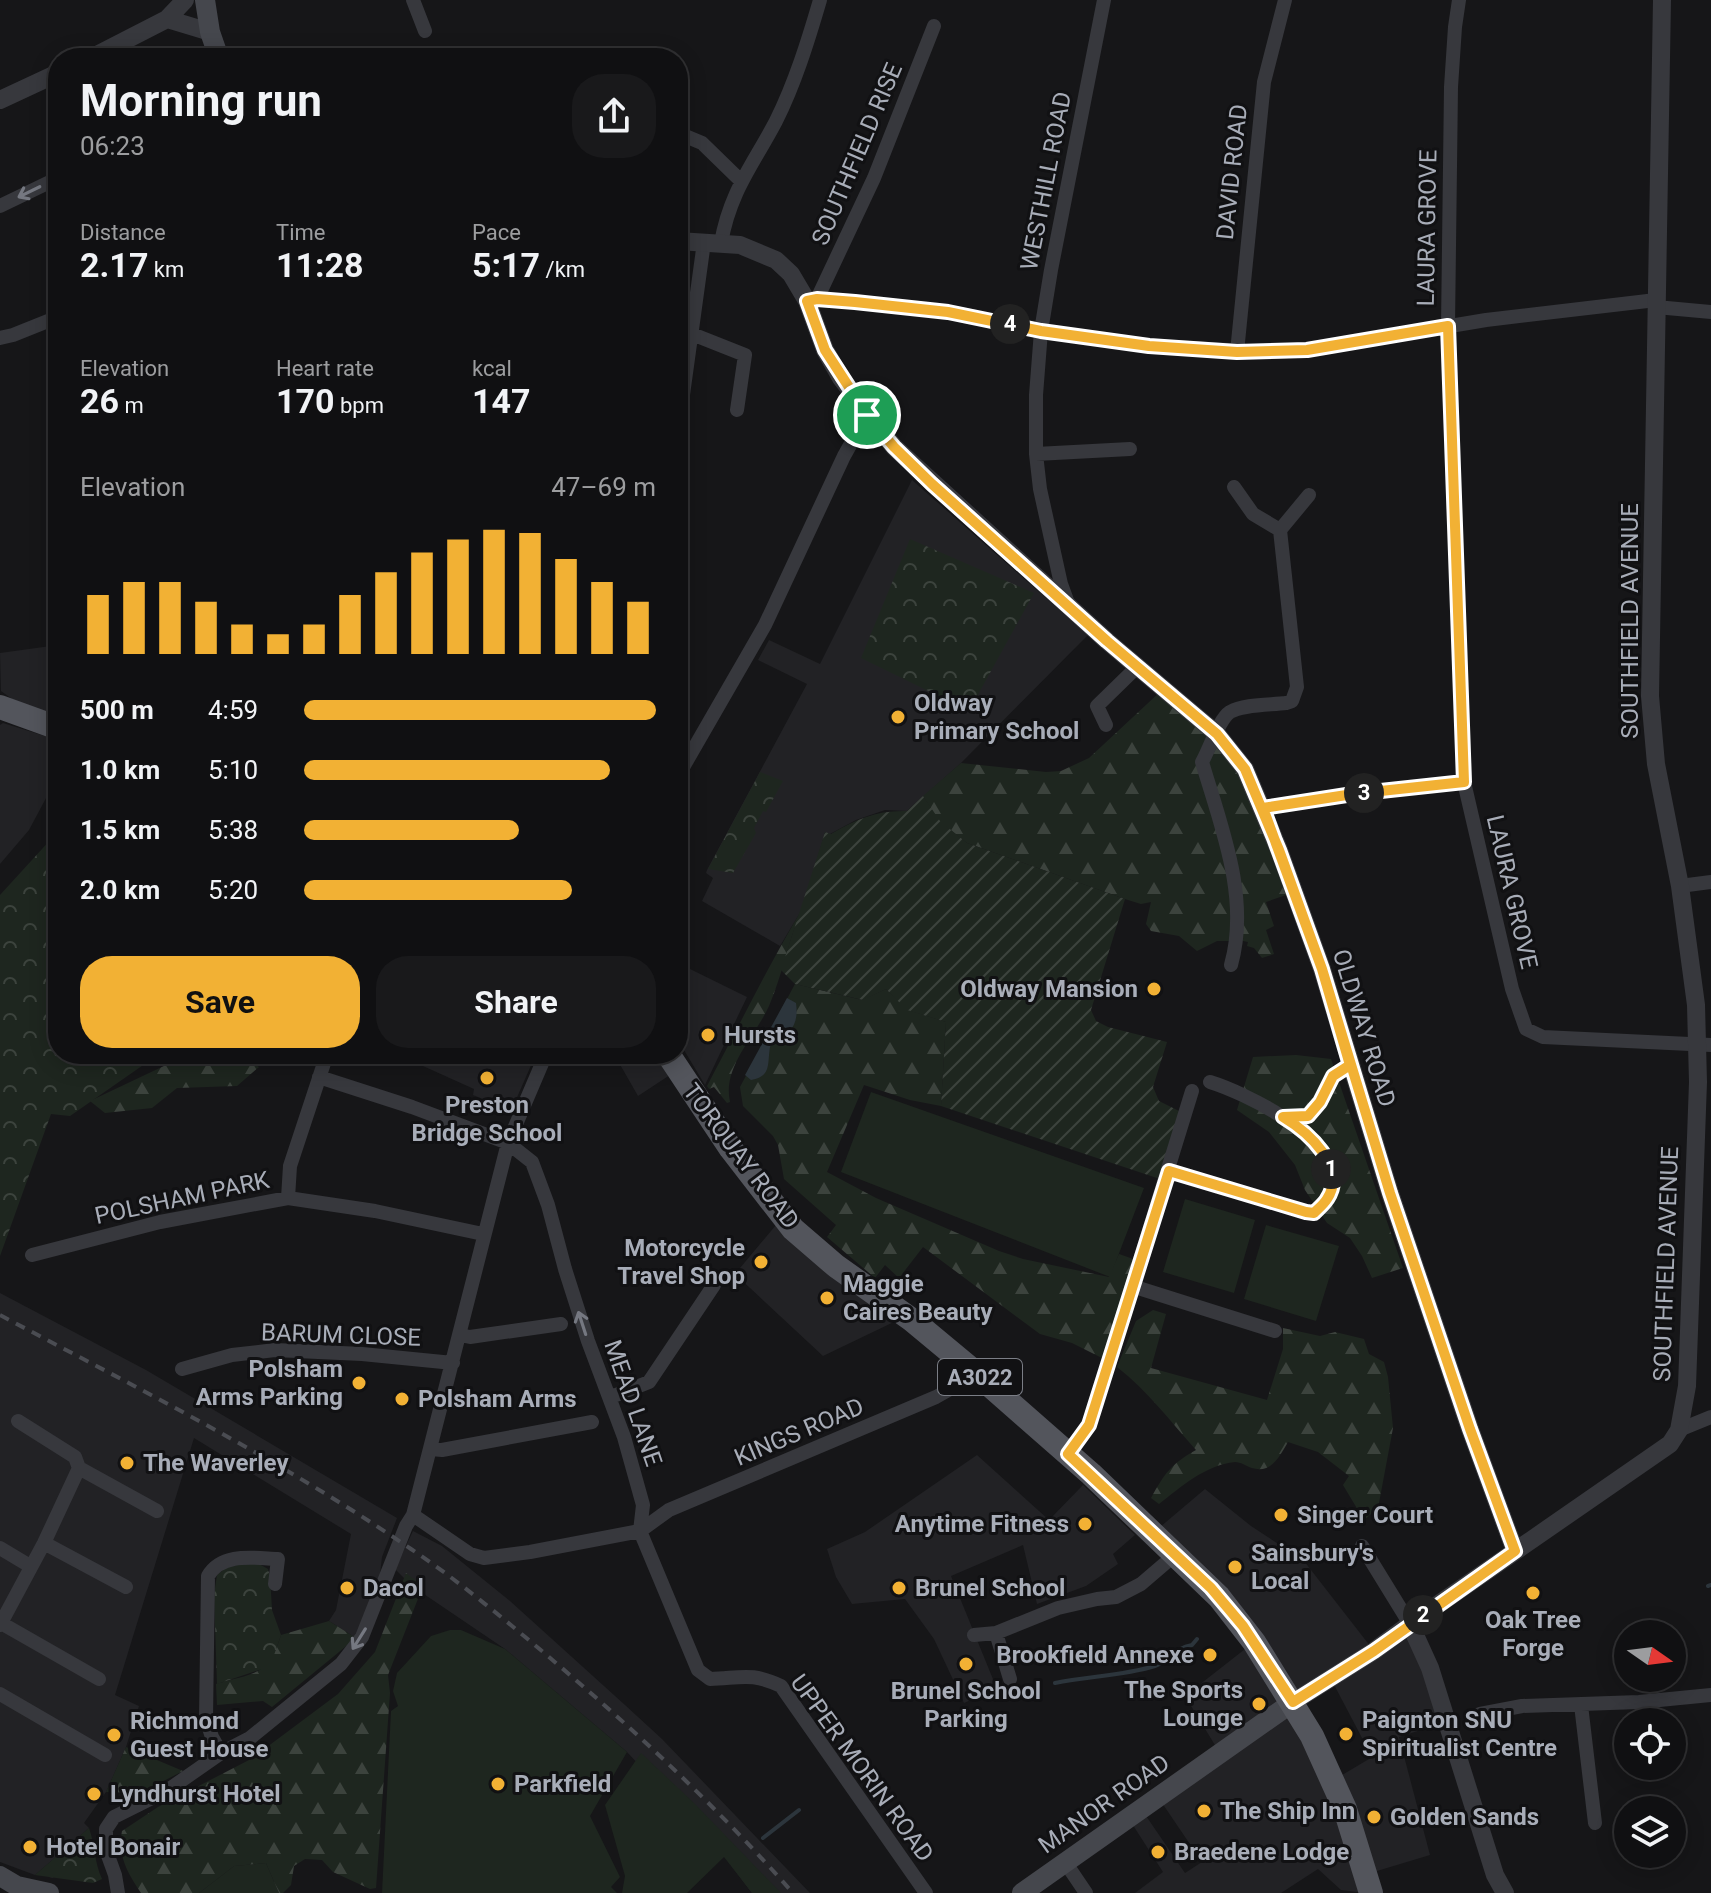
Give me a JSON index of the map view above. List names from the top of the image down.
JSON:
{
  "streets": {
    "main road": ["TORQUAY ROAD", "A3022", "MANOR ROAD"],
    "street": [
      "SOUTHFIELD RISE",
      "DAVID ROAD",
      "WESTHILL ROAD",
      "LAURA GROVE",
      "SOUTHFIELD AVENUE",
      "OLDWAY ROAD",
      "POLSHAM PARK",
      "BARUM CLOSE",
      "MEAD LANE",
      "KINGS ROAD",
      "UPPER MORIN ROAD"
    ]
  },
  "crossings": [
    ["SOUTHFIELD RISE", "OLDWAY ROAD"],
    ["WESTHILL ROAD", "OLDWAY ROAD"],
    ["LAURA GROVE", "SOUTHFIELD AVENUE"],
    ["TORQUAY ROAD", "KINGS ROAD"],
    ["TORQUAY ROAD", "MANOR ROAD"],
    ["MEAD LANE", "KINGS ROAD"],
    ["MEAD LANE", "UPPER MORIN ROAD"]
  ],
  "one_way": ["MEAD LANE"],
  "places": [
    "Oldway Primary School",
    "Oldway Mansion",
    "Hursts",
    "Preston Bridge School",
    "Motorcycle Travel Shop",
    "Maggie Caires Beauty",
    "Polsham Arms Parking",
    "Polsham Arms",
    "The Waverley",
    "Singer Court",
    "Anytime Fitness",
    "Sainsbury's Local",
    "Dacol",
    "Brunel School",
    "Oak Tree Forge",
    "Brookfield Annexe",
    "Brunel School Parking",
    "The Sports Lounge",
    "Paignton SNU Spiritualist Centre",
    "Richmond Guest House",
    "Parkfield",
    "Lyndhurst Hotel",
    "The Ship Inn",
    "Golden Sands",
    "Hotel Bonair",
    "Braedene Lodge"
  ],
  "north": "right",
  "page": {
    "heading": ["Morning run", "06:23"],
    "stats": [
      ["Distance", "2.17 km"],
      ["Time", "11:28"],
      ["Pace", "5:17 /km"],
      ["Elevation", "26 m"],
      ["Heart rate", "170 bpm"],
      ["kcal", "147"]
    ],
    "pins": [
      "4",
      "3",
      "1",
      "2"
    ],
    "chart": ["Elevation", "47–69 m"],
    "list": [
      {
        "name": "500 m",
        "note": "4:59"
      },
      {
        "name": "1.0 km",
        "note": "5:10"
      },
      {
        "name": "1.5 km",
        "note": "5:38"
      },
      {
        "name": "2.0 km",
        "note": "5:20"
      }
    ],
    "buttons": ["Save", "Share"]
  }
}
